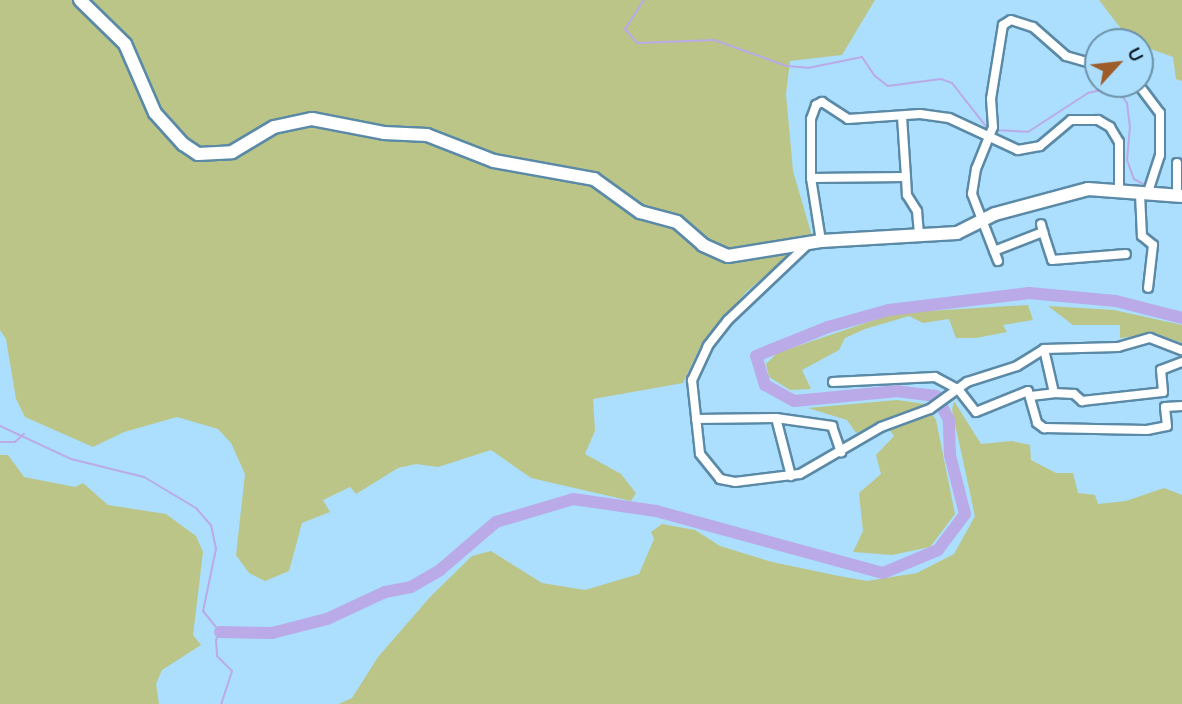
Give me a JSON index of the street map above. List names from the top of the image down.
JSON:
{
  "north": "top right"
}
